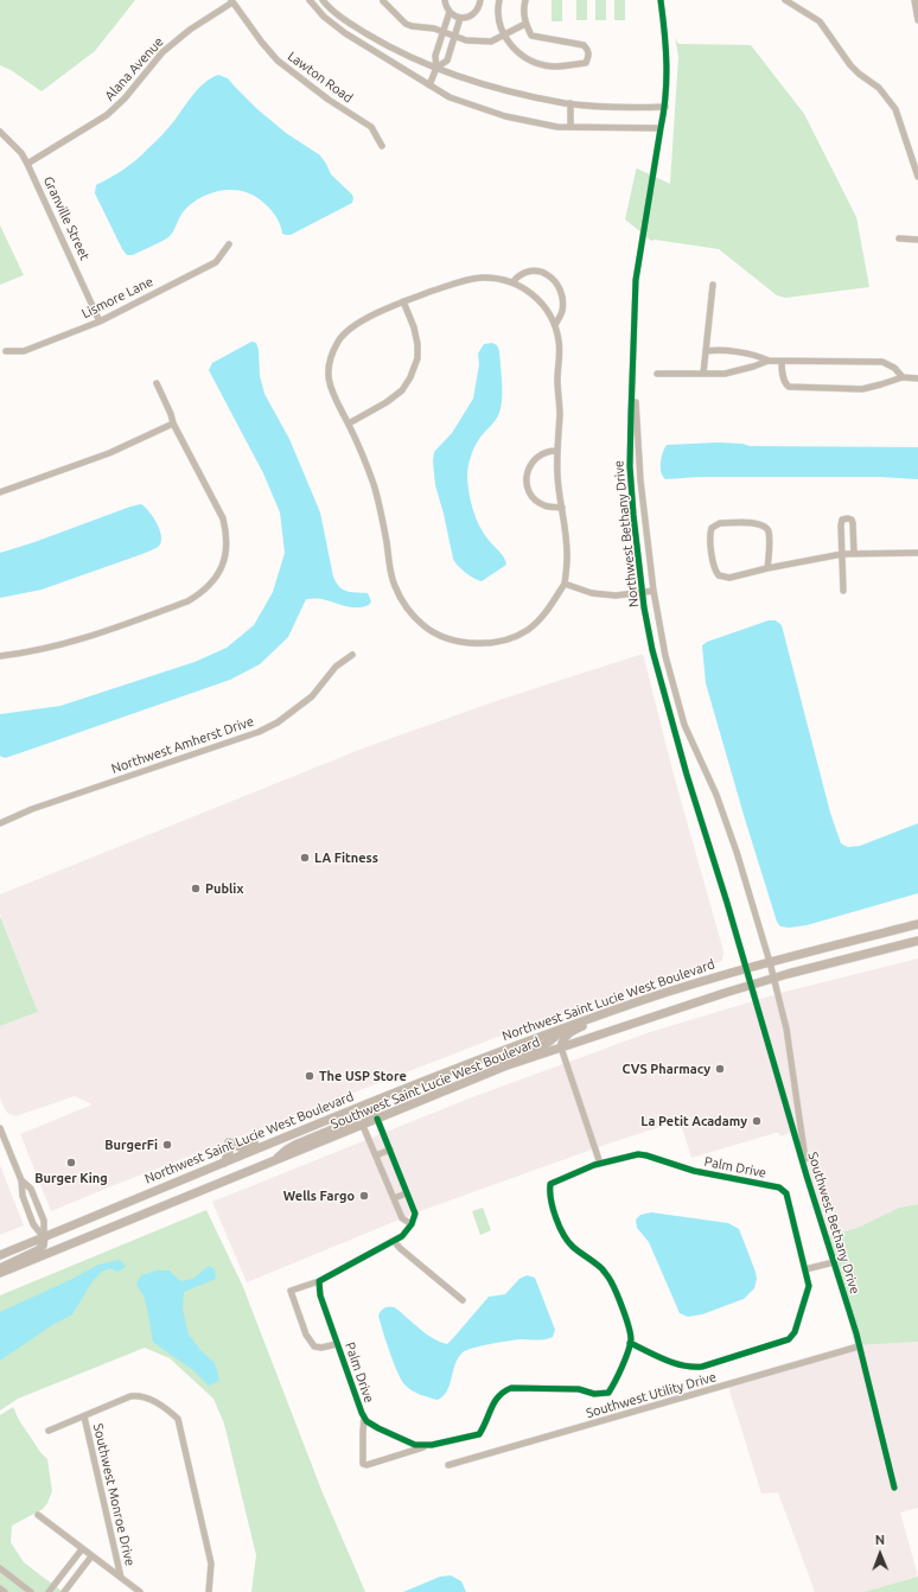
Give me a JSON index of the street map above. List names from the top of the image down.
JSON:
{
  "streets": {
    "main road": ["Northwest Saint Lucie West Boulevard", "Southwest Saint Lucie West Boulevard"],
    "street": [
      "Alana Avenue",
      "Lawton Road",
      "Granville Street",
      "Lismore Lane",
      "Northwest Bethany Drive",
      "Northwest Amherst Drive",
      "Palm Drive",
      "Southwest Bethany Drive",
      "Southwest Utility Drive",
      "Southwest Monroe Drive"
    ]
  },
  "crossings": [
    ["Alana Avenue", "Lawton Road"],
    ["Alana Avenue", "Granville Street"],
    ["Granville Street", "Lismore Lane"],
    ["Northwest Bethany Drive", "Northwest Saint Lucie West Boulevard"],
    ["Northwest Bethany Drive", "Southwest Bethany Drive"],
    ["Northwest Saint Lucie West Boulevard", "Southwest Bethany Drive"],
    ["Southwest Saint Lucie West Boulevard", "Southwest Bethany Drive"],
    ["Southwest Bethany Drive", "Southwest Utility Drive"]
  ],
  "places": [
    "LA Fitness",
    "Publix",
    "CVS Pharmacy",
    "The USP Store",
    "La Petit Acadamy",
    "BurgerFi",
    "Burger King",
    "Wells Fargo"
  ],
  "north": "top"
}
